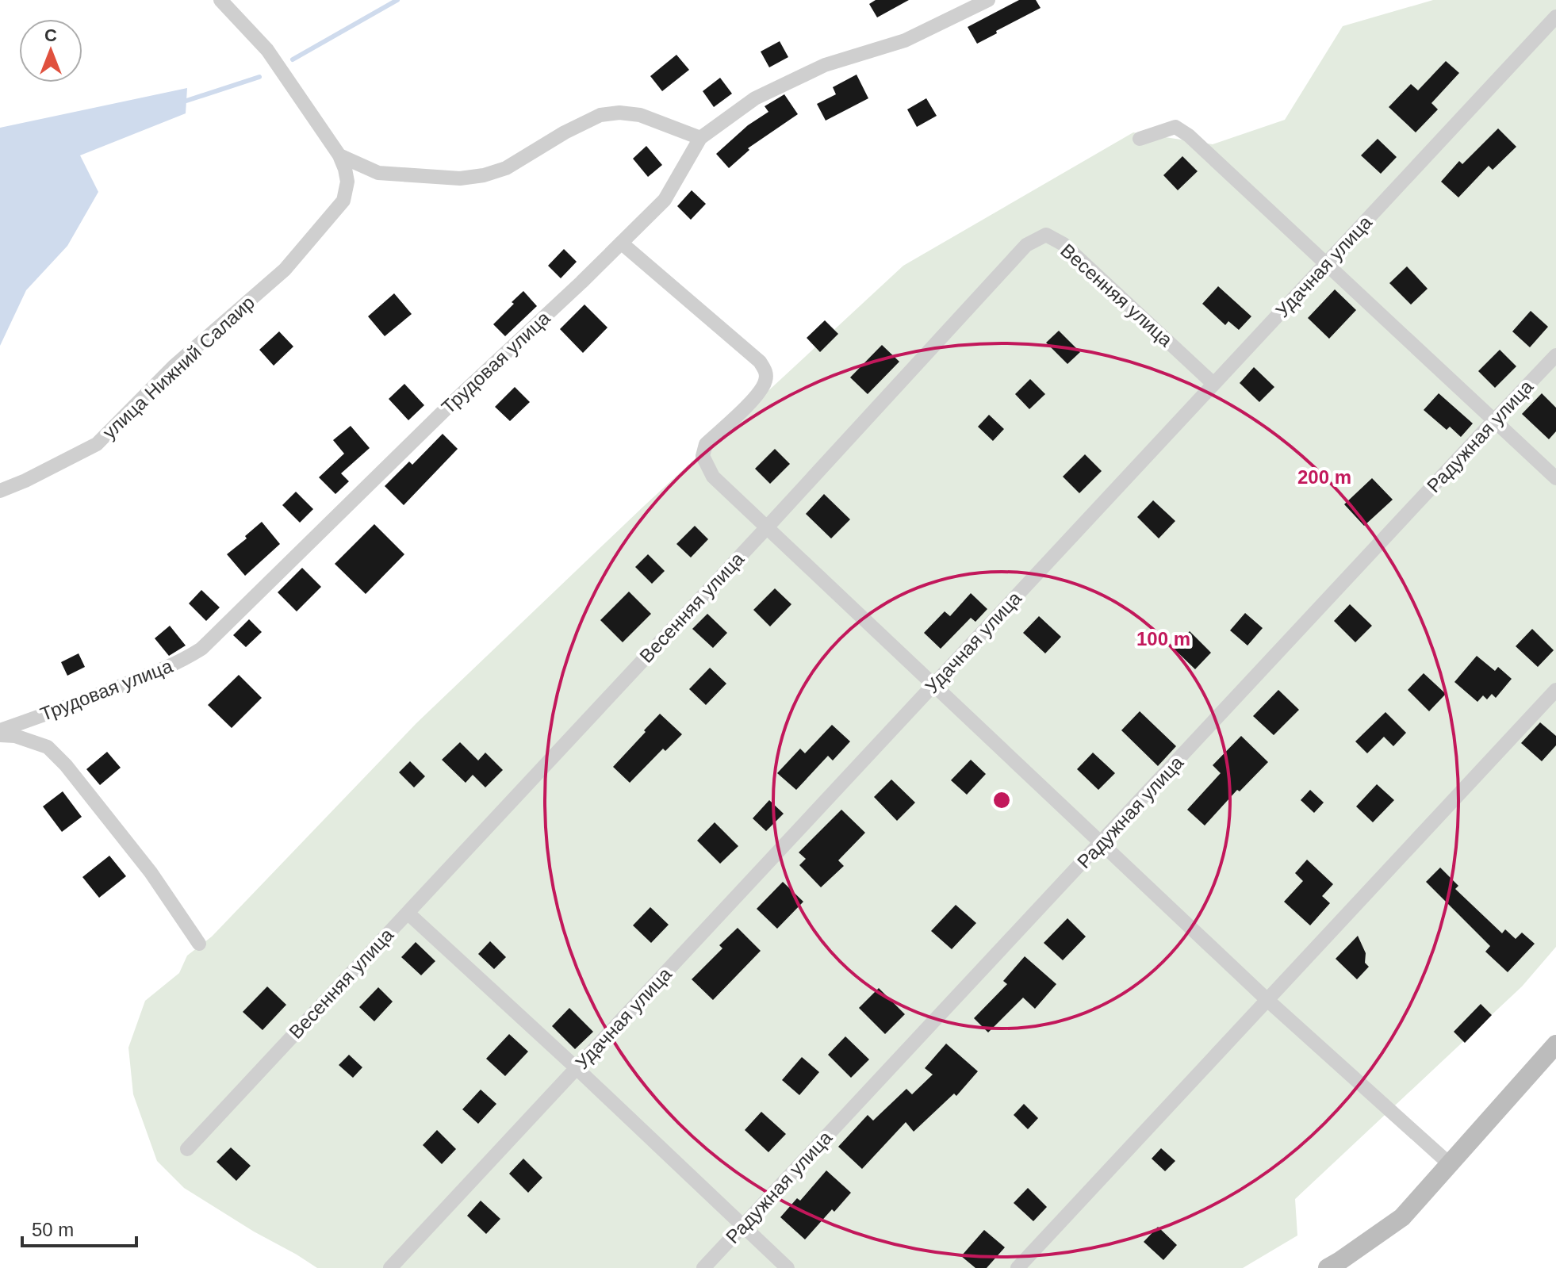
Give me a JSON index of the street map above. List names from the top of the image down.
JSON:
{
  "streets": {
    "street": [
      "Удачная улица",
      "Весенняя улица",
      "Трудовая улица",
      "улица Нижний Салаир",
      "Радужная улица"
    ]
  },
  "crossings": [
    ["Удачная улица", "Весенняя улица"]
  ],
  "scale_bar": "50 m",
  "north": "top",
  "rings": ["200 m", "100 m"]
}
